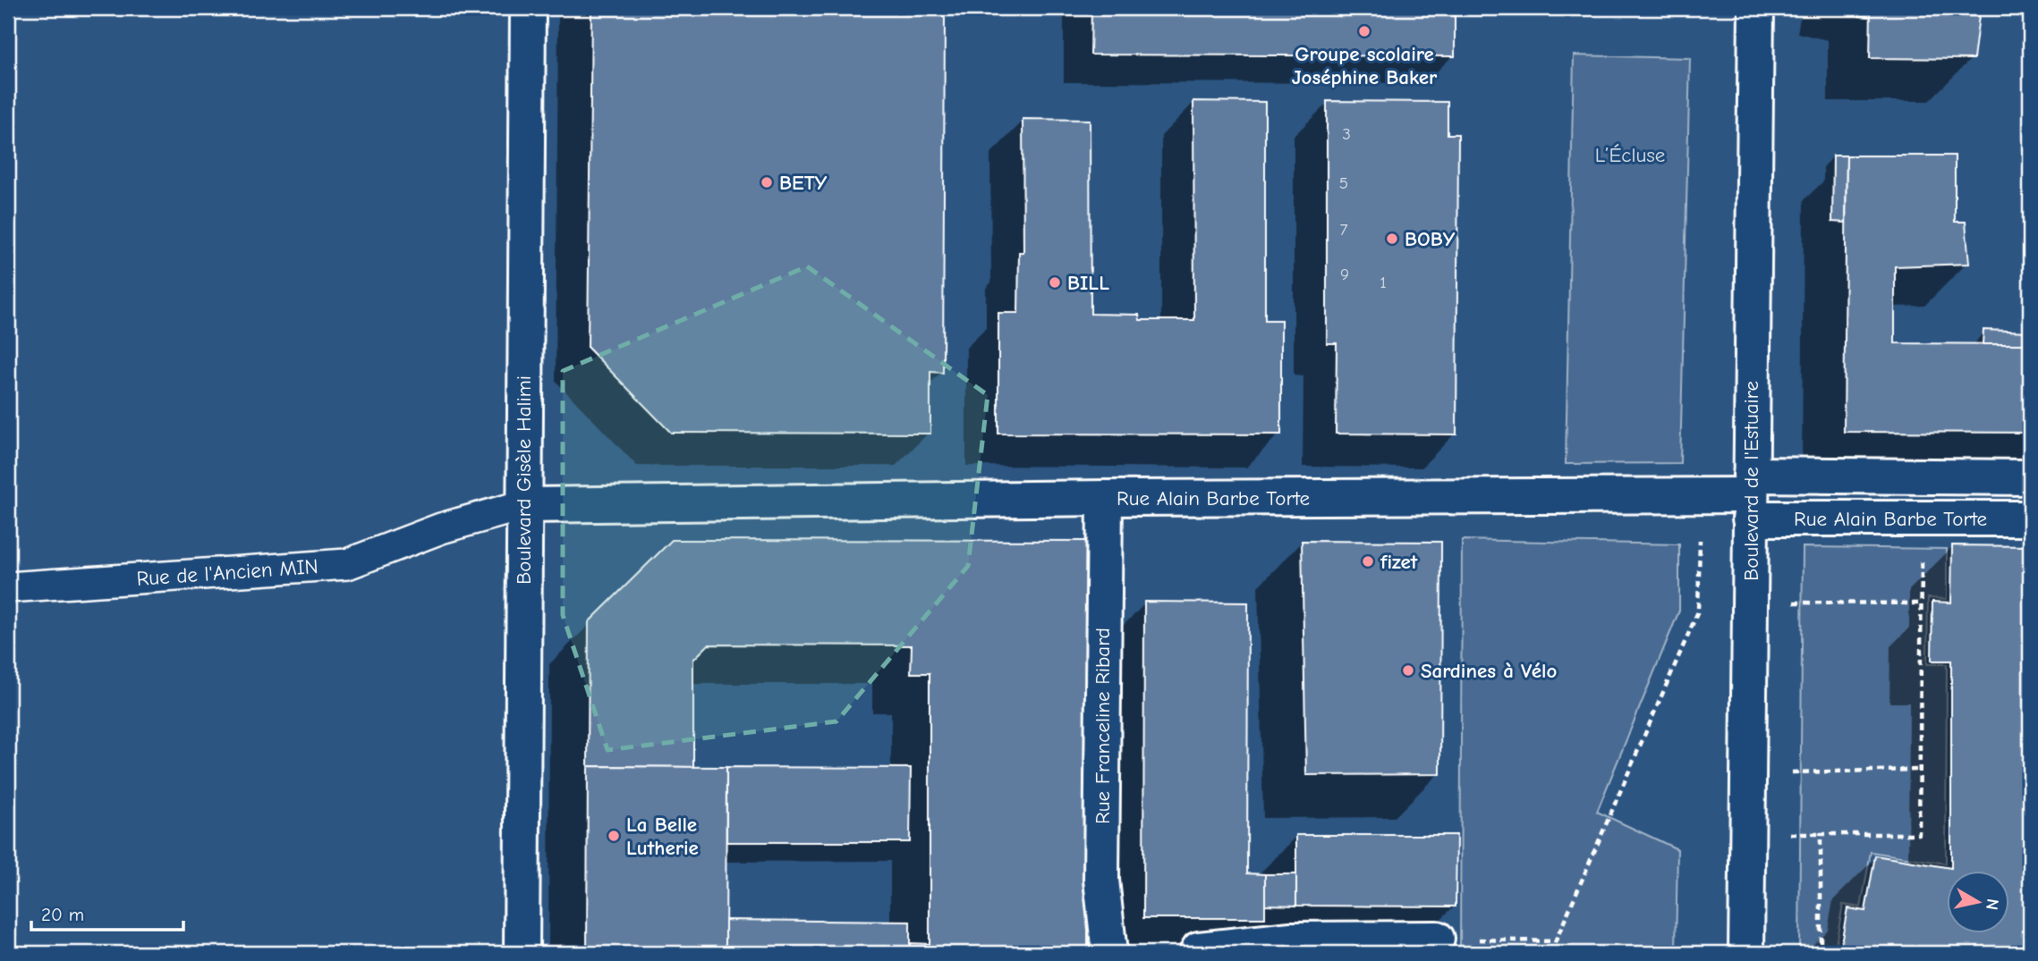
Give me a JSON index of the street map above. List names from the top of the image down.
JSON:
{
  "streets": {
    "street": [
      "Boulevard Gisèle Halimi",
      "Boulevard de l'Estuaire",
      "Rue Alain Barbe Torte",
      "Rue Franceline Ribard"
    ],
    "lane": ["Rue de l'Ancien MIN"]
  },
  "crossings": [
    ["Boulevard Gisèle Halimi", "Rue Alain Barbe Torte"],
    ["Boulevard Gisèle Halimi", "Rue de l'Ancien MIN"],
    ["Boulevard de l'Estuaire", "Rue Alain Barbe Torte"],
    ["Rue Alain Barbe Torte", "Rue de l'Ancien MIN"],
    ["Rue Alain Barbe Torte", "Rue Franceline Ribard"]
  ],
  "parks": ["L’Écluse"],
  "places": [
    "Groupe scolaire Joséphine Baker",
    "BETY",
    "BOBY",
    "BILL",
    "fizet",
    "Sardines à Vélo",
    "La Belle Lutherie"
  ],
  "house_numbers": [
    "3",
    "5",
    "7",
    "9",
    "1"
  ],
  "scale_bar": "20 m",
  "north": "right"
}
